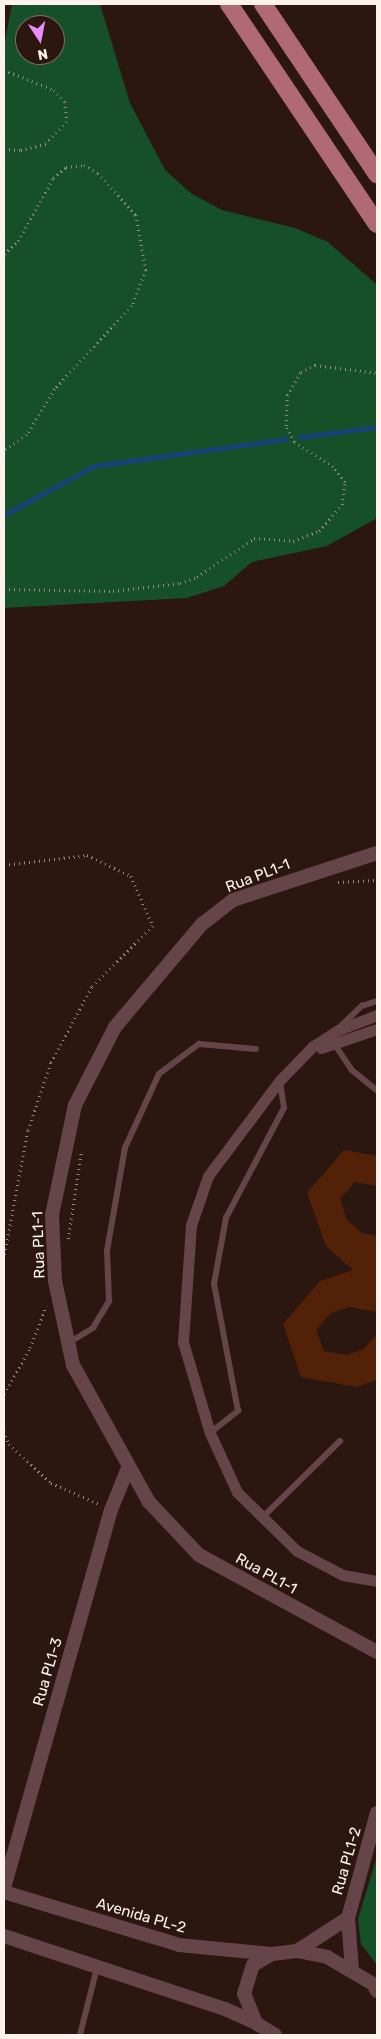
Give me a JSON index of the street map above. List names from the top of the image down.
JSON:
{
  "streets": {
    "street": [
      "Rua PL1-1",
      "Rua PL1-3",
      "Rua PL1-2",
      "Avenida PL-2"
    ]
  },
  "crossings": [
    ["Rua PL1-1", "Rua PL1-3"]
  ],
  "north": "bottom"
}
